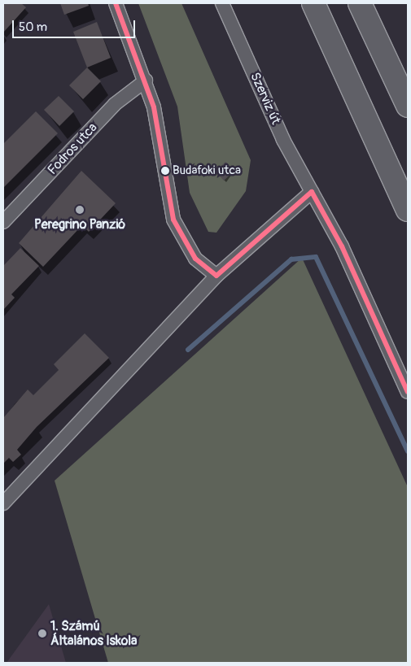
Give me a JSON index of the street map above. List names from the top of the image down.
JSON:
{
  "streets": {
    "street": ["Szerviz út", "Fodros utca"]
  },
  "places": ["Budafoki utca", "Peregrino Panzió", "1. Számú Általános Iskola"],
  "scale_bar": "50 m"
}
